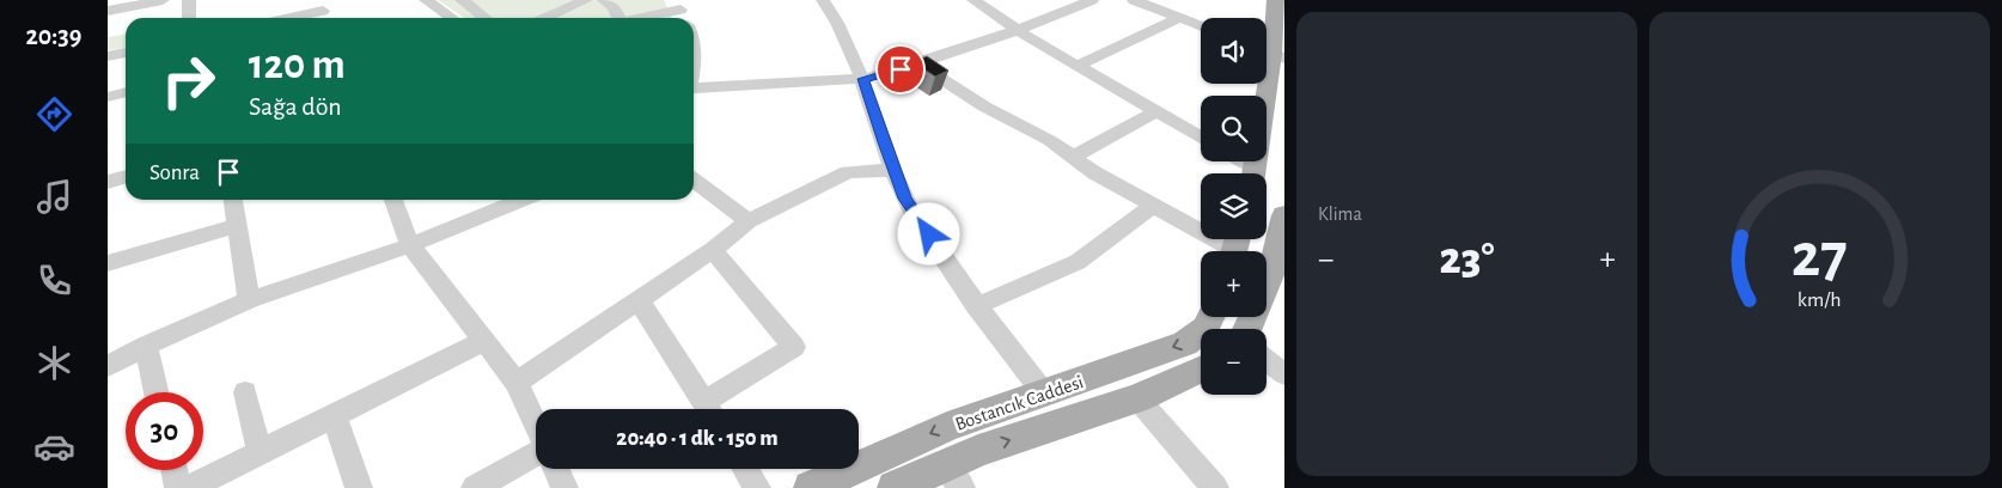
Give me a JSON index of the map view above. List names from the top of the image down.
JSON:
{
  "streets": {
    "main road": ["Bostancık Caddesi"]
  },
  "page": {
    "tabs": "20:39",
    "tile": "Klima",
    "map_buttons": ["+", "−"],
    "turn": ["120 m", "Sağa dön"],
    "then": "Sonra",
    "heat": ["−", "23°", "+"],
    "limit": "30",
    "trip": "20:40 · 1 dk · 150 m",
    "gauge": ["27", "km/h"]
  }
}
